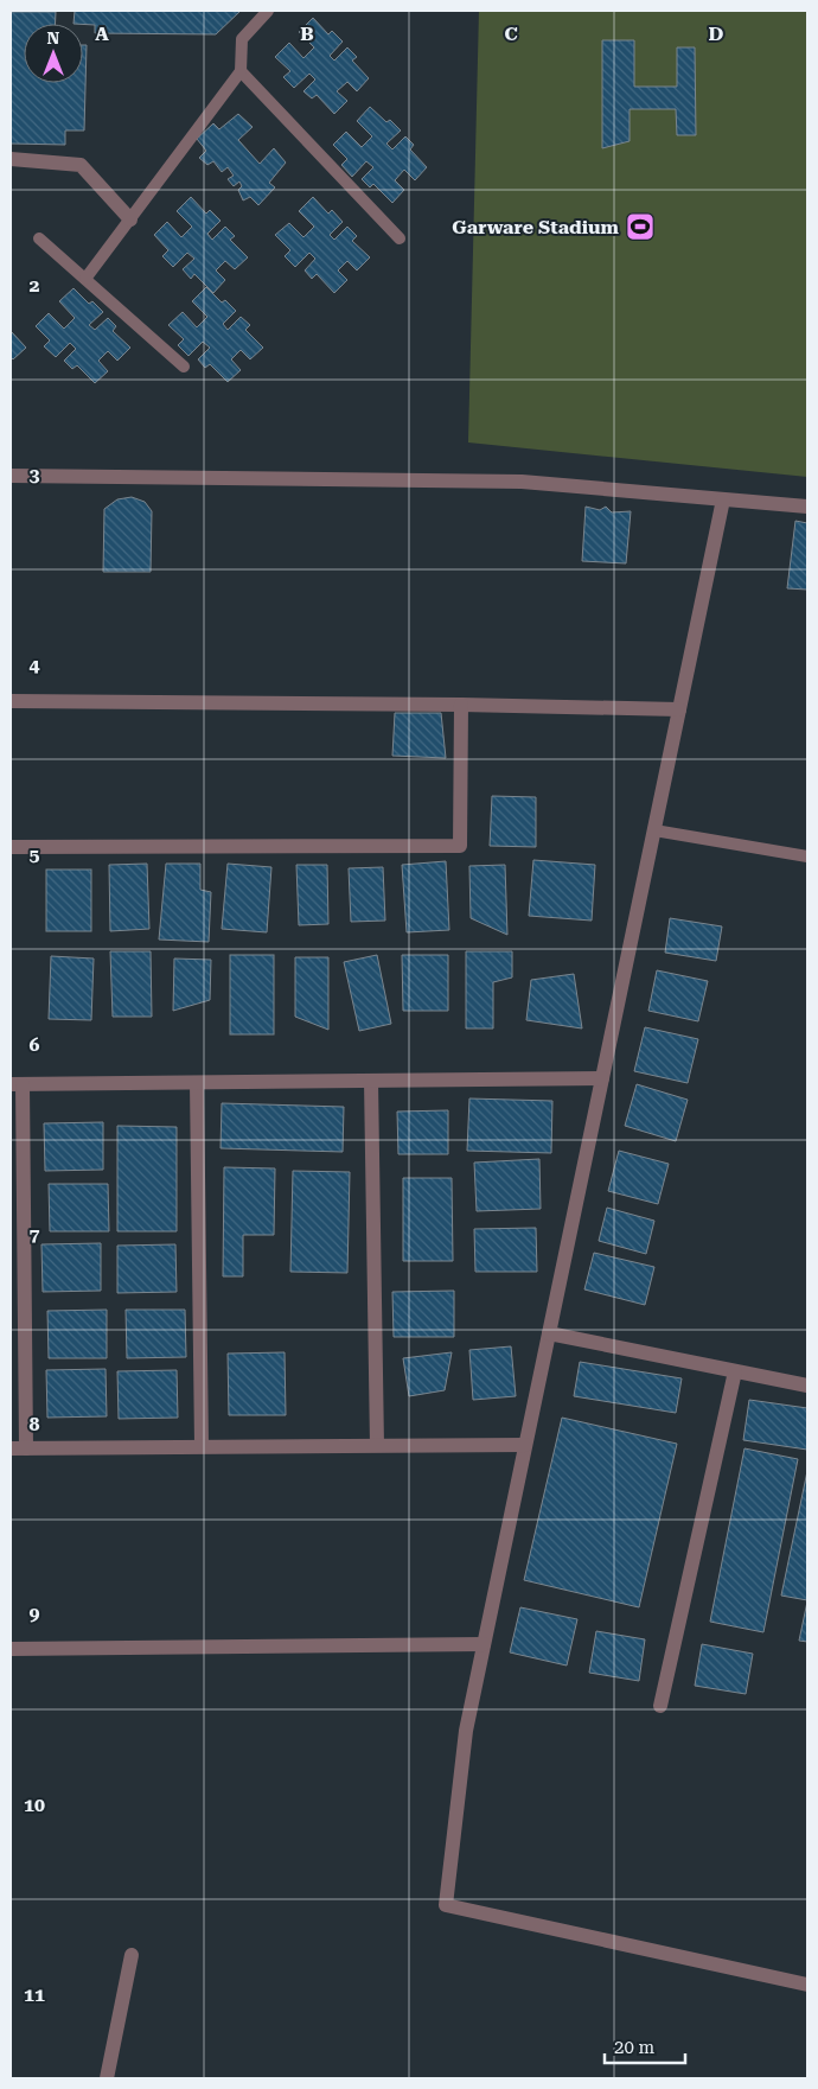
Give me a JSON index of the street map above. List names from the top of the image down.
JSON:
{
  "places": {
    "sports": ["Garware Stadium"]
  },
  "scale_bar": "20 m",
  "north": "top",
  "grid": {
    "columns": [
      "A",
      "B",
      "C",
      "D"
    ],
    "rows": [
      "2",
      "3",
      "4",
      "5",
      "6",
      "7",
      "8",
      "9",
      "10",
      "11"
    ]
  }
}
